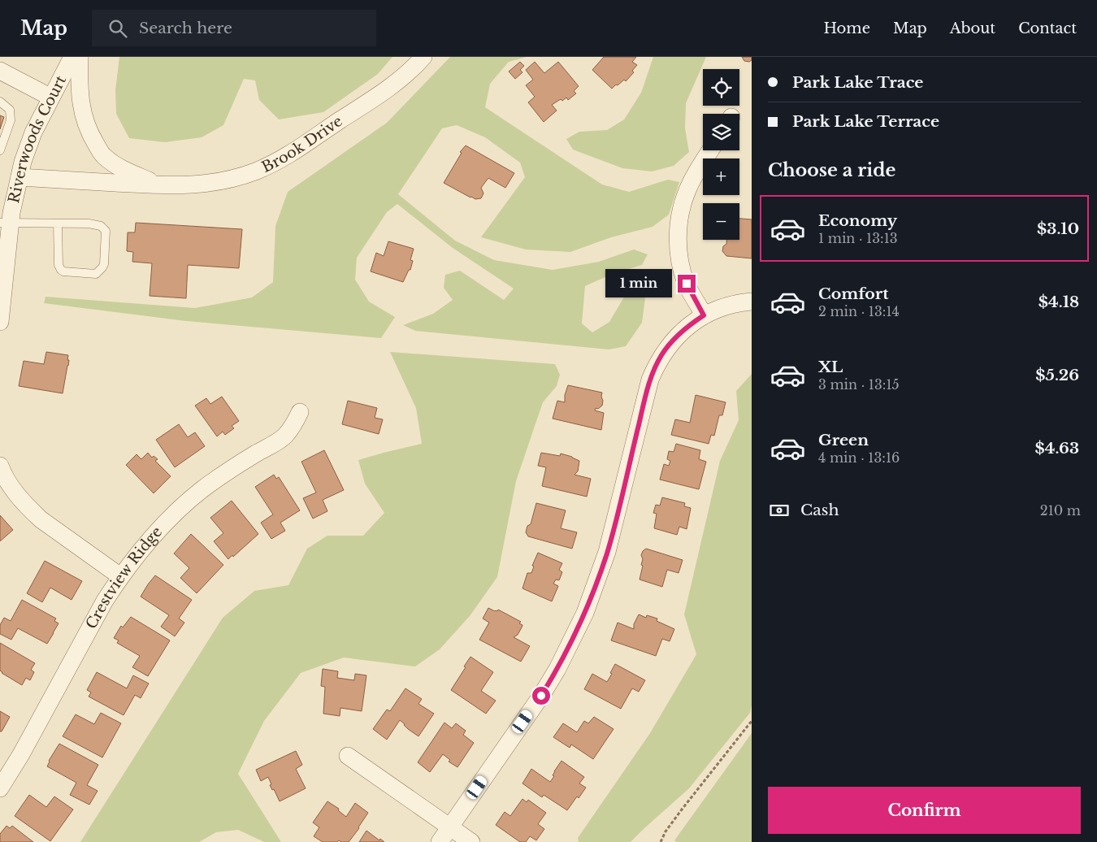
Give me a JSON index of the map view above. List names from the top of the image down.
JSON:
{
  "streets": {
    "street": ["Riverwoods Court", "Brook Drive", "Crestview Ridge"]
  },
  "crossings": [
    ["Riverwoods Court", "Brook Drive"]
  ],
  "page": {
    "header": "Map",
    "search": "Search here",
    "nav": [
      "Home",
      "Map",
      "About",
      "Contact"
    ],
    "banner": ["Park Lake Trace", "Park Lake Terrace"],
    "map_buttons": ["+", "−"],
    "heading": "Choose a ride",
    "list": [
      {
        "name": "Economy",
        "note": "1 min · 13:13",
        "value": "$3.10"
      },
      {
        "name": "Comfort",
        "note": "2 min · 13:14",
        "value": "$4.18"
      },
      {
        "name": "XL",
        "note": "3 min · 13:15",
        "value": "$5.26"
      },
      {
        "name": "Green",
        "note": "4 min · 13:16",
        "value": "$4.63"
      }
    ],
    "bubble": "1 min",
    "pay": ["Cash", "210 m"],
    "buttons": "Confirm"
  }
}
